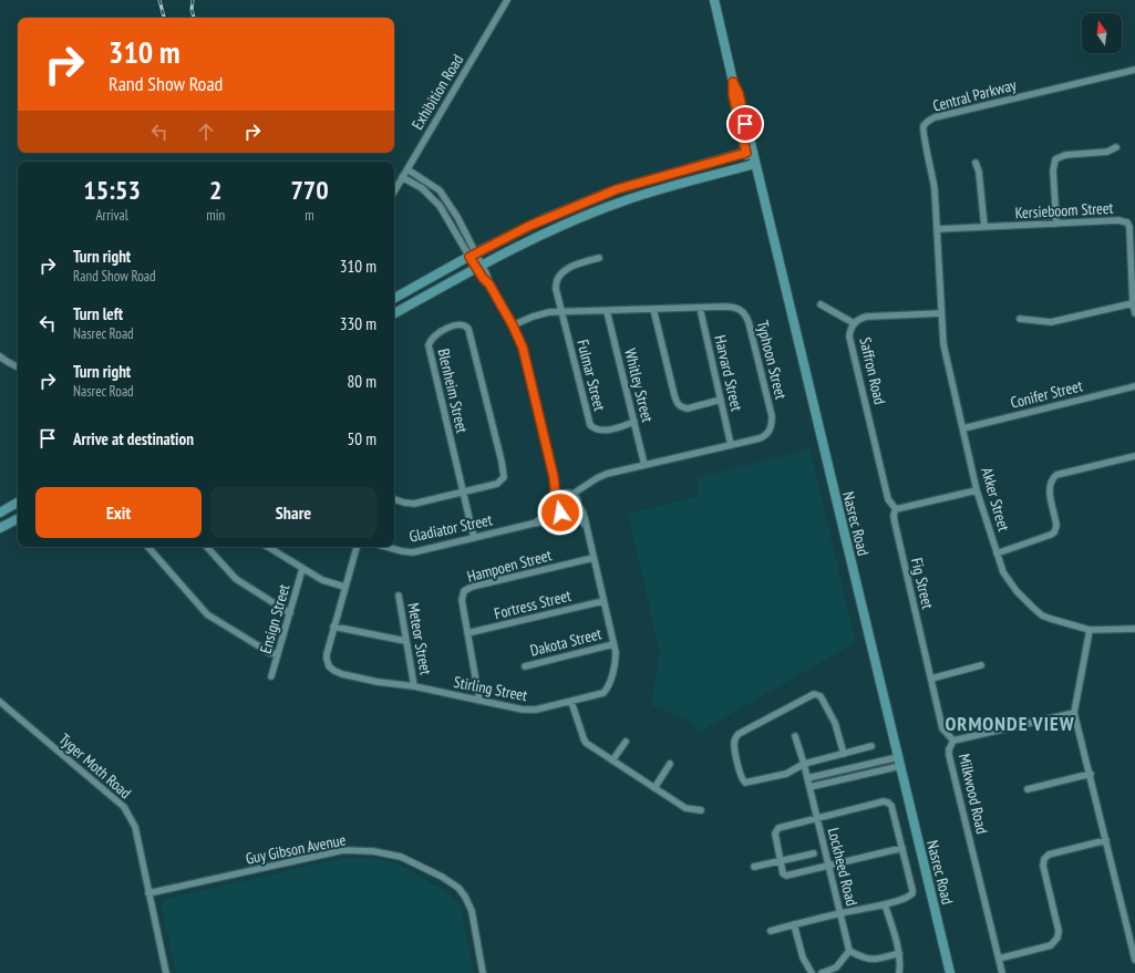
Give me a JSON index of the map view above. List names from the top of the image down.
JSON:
{
  "streets": {
    "main road": ["Nasrec Road"],
    "street": [
      "Exhibition Road",
      "Central Parkway",
      "Kersieboom Street",
      "Typhoon Street",
      "Saffron Road",
      "Harvard Street",
      "Fulmar Street",
      "Whitley Street",
      "Blenheim Street",
      "Conifer Street",
      "Akker Street",
      "Gladiator Street",
      "Hampoen Street",
      "Fig Street",
      "Fortress Street",
      "Ensign Street",
      "Meteor Street",
      "Dakota Street",
      "Stirling Street",
      "Tyger Moth Road",
      "Milkwood Road",
      "Guy Gibson Avenue",
      "Lockheed Road"
    ]
  },
  "crossings": [
    ["Central Parkway", "Kersieboom Street"],
    ["Central Parkway", "Akker Street"],
    ["Typhoon Street", "Harvard Street"],
    ["Typhoon Street", "Fulmar Street"],
    ["Typhoon Street", "Whitley Street"],
    ["Typhoon Street", "Gladiator Street"],
    ["Typhoon Street", "Stirling Street"],
    ["Saffron Road", "Akker Street"],
    ["Saffron Road", "Fig Street"],
    ["Fulmar Street", "Whitley Street"],
    ["Blenheim Street", "Gladiator Street"],
    ["Conifer Street", "Akker Street"],
    ["Gladiator Street", "Stirling Street"],
    ["Hampoen Street", "Fortress Street"],
    ["Hampoen Street", "Stirling Street"],
    ["Fig Street", "Milkwood Road"],
    ["Fortress Street", "Stirling Street"],
    ["Meteor Street", "Stirling Street"],
    ["Dakota Street", "Stirling Street"],
    ["Tyger Moth Road", "Guy Gibson Avenue"]
  ],
  "districts": ["ORMONDE VIEW"],
  "north": "top",
  "page": {
    "turn": ["310 m", "Rand Show Road"],
    "eta": [
      "15:53",
      "Arrival",
      "2",
      "min",
      "770",
      "m"
    ],
    "list": [
      {
        "name": "Turn right",
        "note": "Rand Show Road",
        "value": "310 m"
      },
      {
        "name": "Turn left",
        "note": "Nasrec Road",
        "value": "330 m"
      },
      {
        "name": "Turn right",
        "note": "Nasrec Road",
        "value": "80 m"
      },
      {
        "name": "Arrive at destination",
        "value": "50 m"
      }
    ],
    "buttons": ["Exit", "Share"]
  }
}
